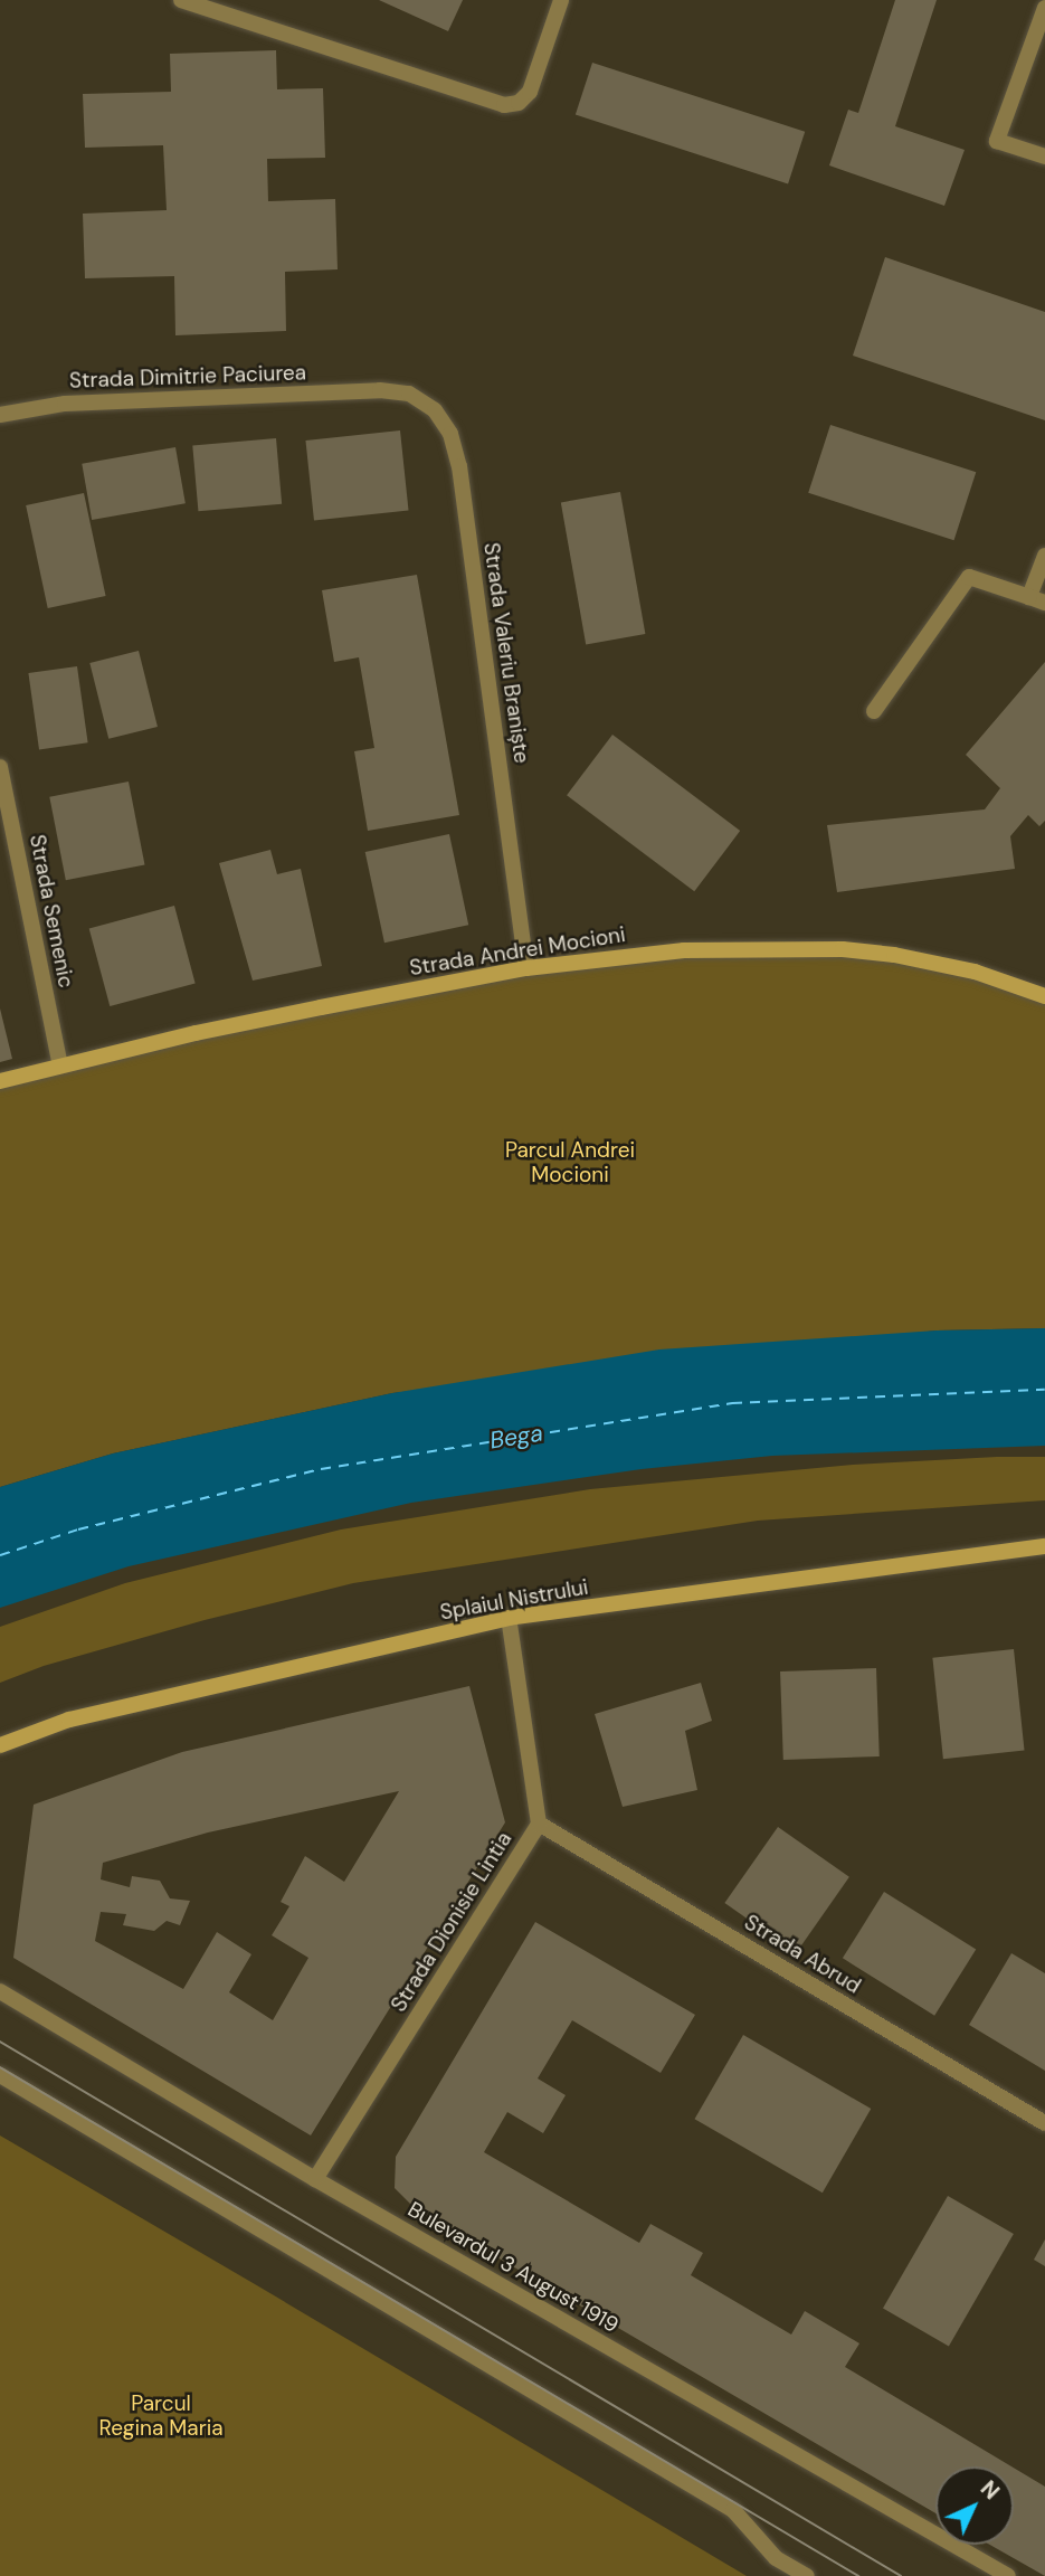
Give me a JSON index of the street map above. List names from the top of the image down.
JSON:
{
  "streets": {
    "street": [
      "Strada Dimitrie Paciurea",
      "Strada Valeriu Braniște",
      "Strada Semenic",
      "Strada Andrei Mocioni",
      "Splaiul Nistrului",
      "Strada Dionisie Lintia",
      "Strada Abrud",
      "Bulevardul 3 August 1919"
    ]
  },
  "crossings": [
    ["Strada Dimitrie Paciurea", "Strada Valeriu Braniște"],
    ["Strada Valeriu Braniște", "Strada Andrei Mocioni"],
    ["Strada Semenic", "Strada Andrei Mocioni"],
    ["Splaiul Nistrului", "Strada Dionisie Lintia"],
    ["Strada Dionisie Lintia", "Strada Abrud"],
    ["Strada Dionisie Lintia", "Bulevardul 3 August 1919"]
  ],
  "water": ["Bega"],
  "parks": ["Parcul Andrei Mocioni", "Parcul Regina Maria"],
  "north": "top right"
}
